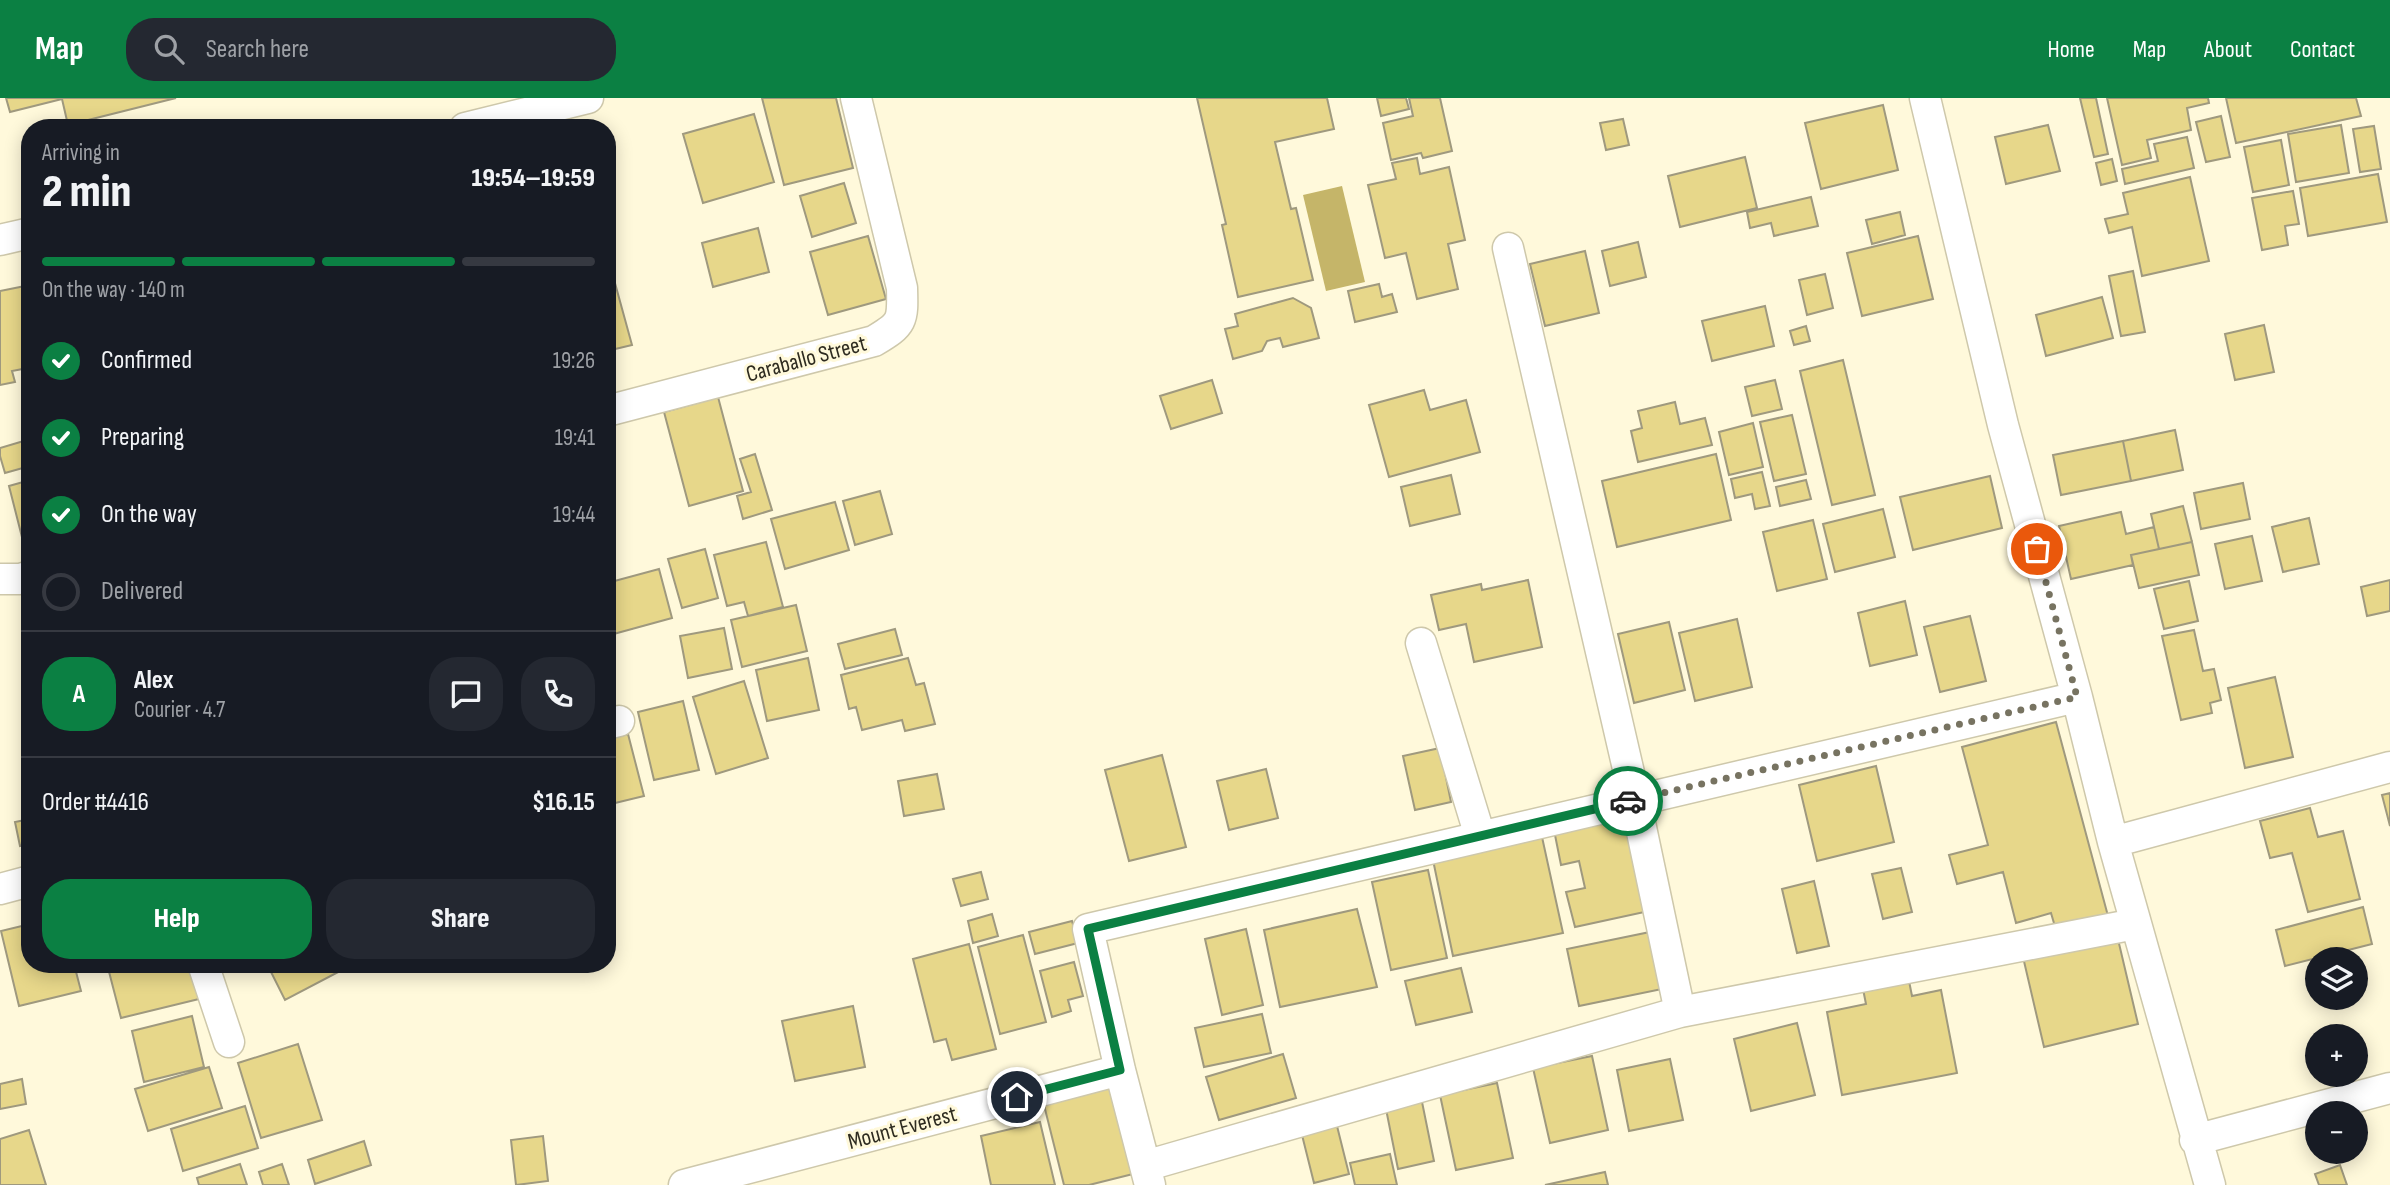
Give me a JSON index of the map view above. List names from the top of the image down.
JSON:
{
  "streets": {
    "street": ["Caraballo Street", "Mount Everest"]
  },
  "page": {
    "header": "Map",
    "search": "Search here",
    "nav": [
      "Home",
      "Map",
      "About",
      "Contact"
    ],
    "heading": ["2 min", "Arriving in", "19:54–19:59"],
    "panel": [
      "Alex",
      "Courier · 4.7",
      "Order #4416",
      "$16.15"
    ],
    "bar": "On the way · 140 m",
    "list": [
      ["Confirmed", "19:26"],
      ["Preparing", "19:41"],
      ["On the way", "19:44"],
      "Delivered"
    ],
    "round": "A",
    "buttons": ["Help", "Share"],
    "map_buttons": ["+", "−"]
  }
}
